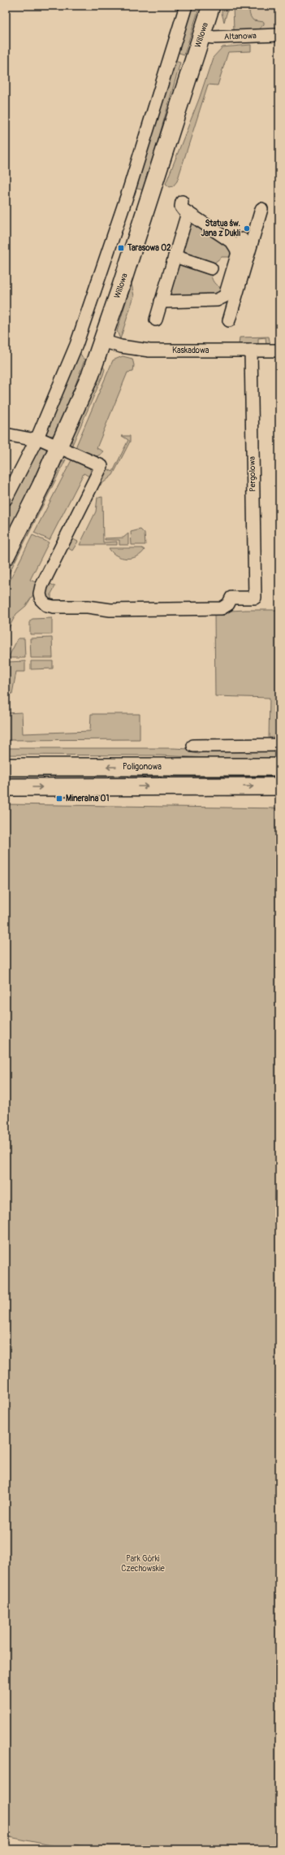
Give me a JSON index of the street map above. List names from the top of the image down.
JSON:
{
  "streets": {
    "street": [
      "Willowa",
      "Altanowa",
      "Kaskadowa",
      "Pergolowa",
      "Poligonowa"
    ]
  },
  "crossings": [
    ["Willowa", "Altanowa"],
    ["Willowa", "Kaskadowa"],
    ["Willowa", "Pergolowa"],
    ["Kaskadowa", "Pergolowa"]
  ],
  "parks": ["Park Górki Czechowskie"],
  "places": {
    "other": ["Statua św. Jana z Dukli"],
    "transit": ["Tarasowa 02", "Mineralna 01"]
  }
}
